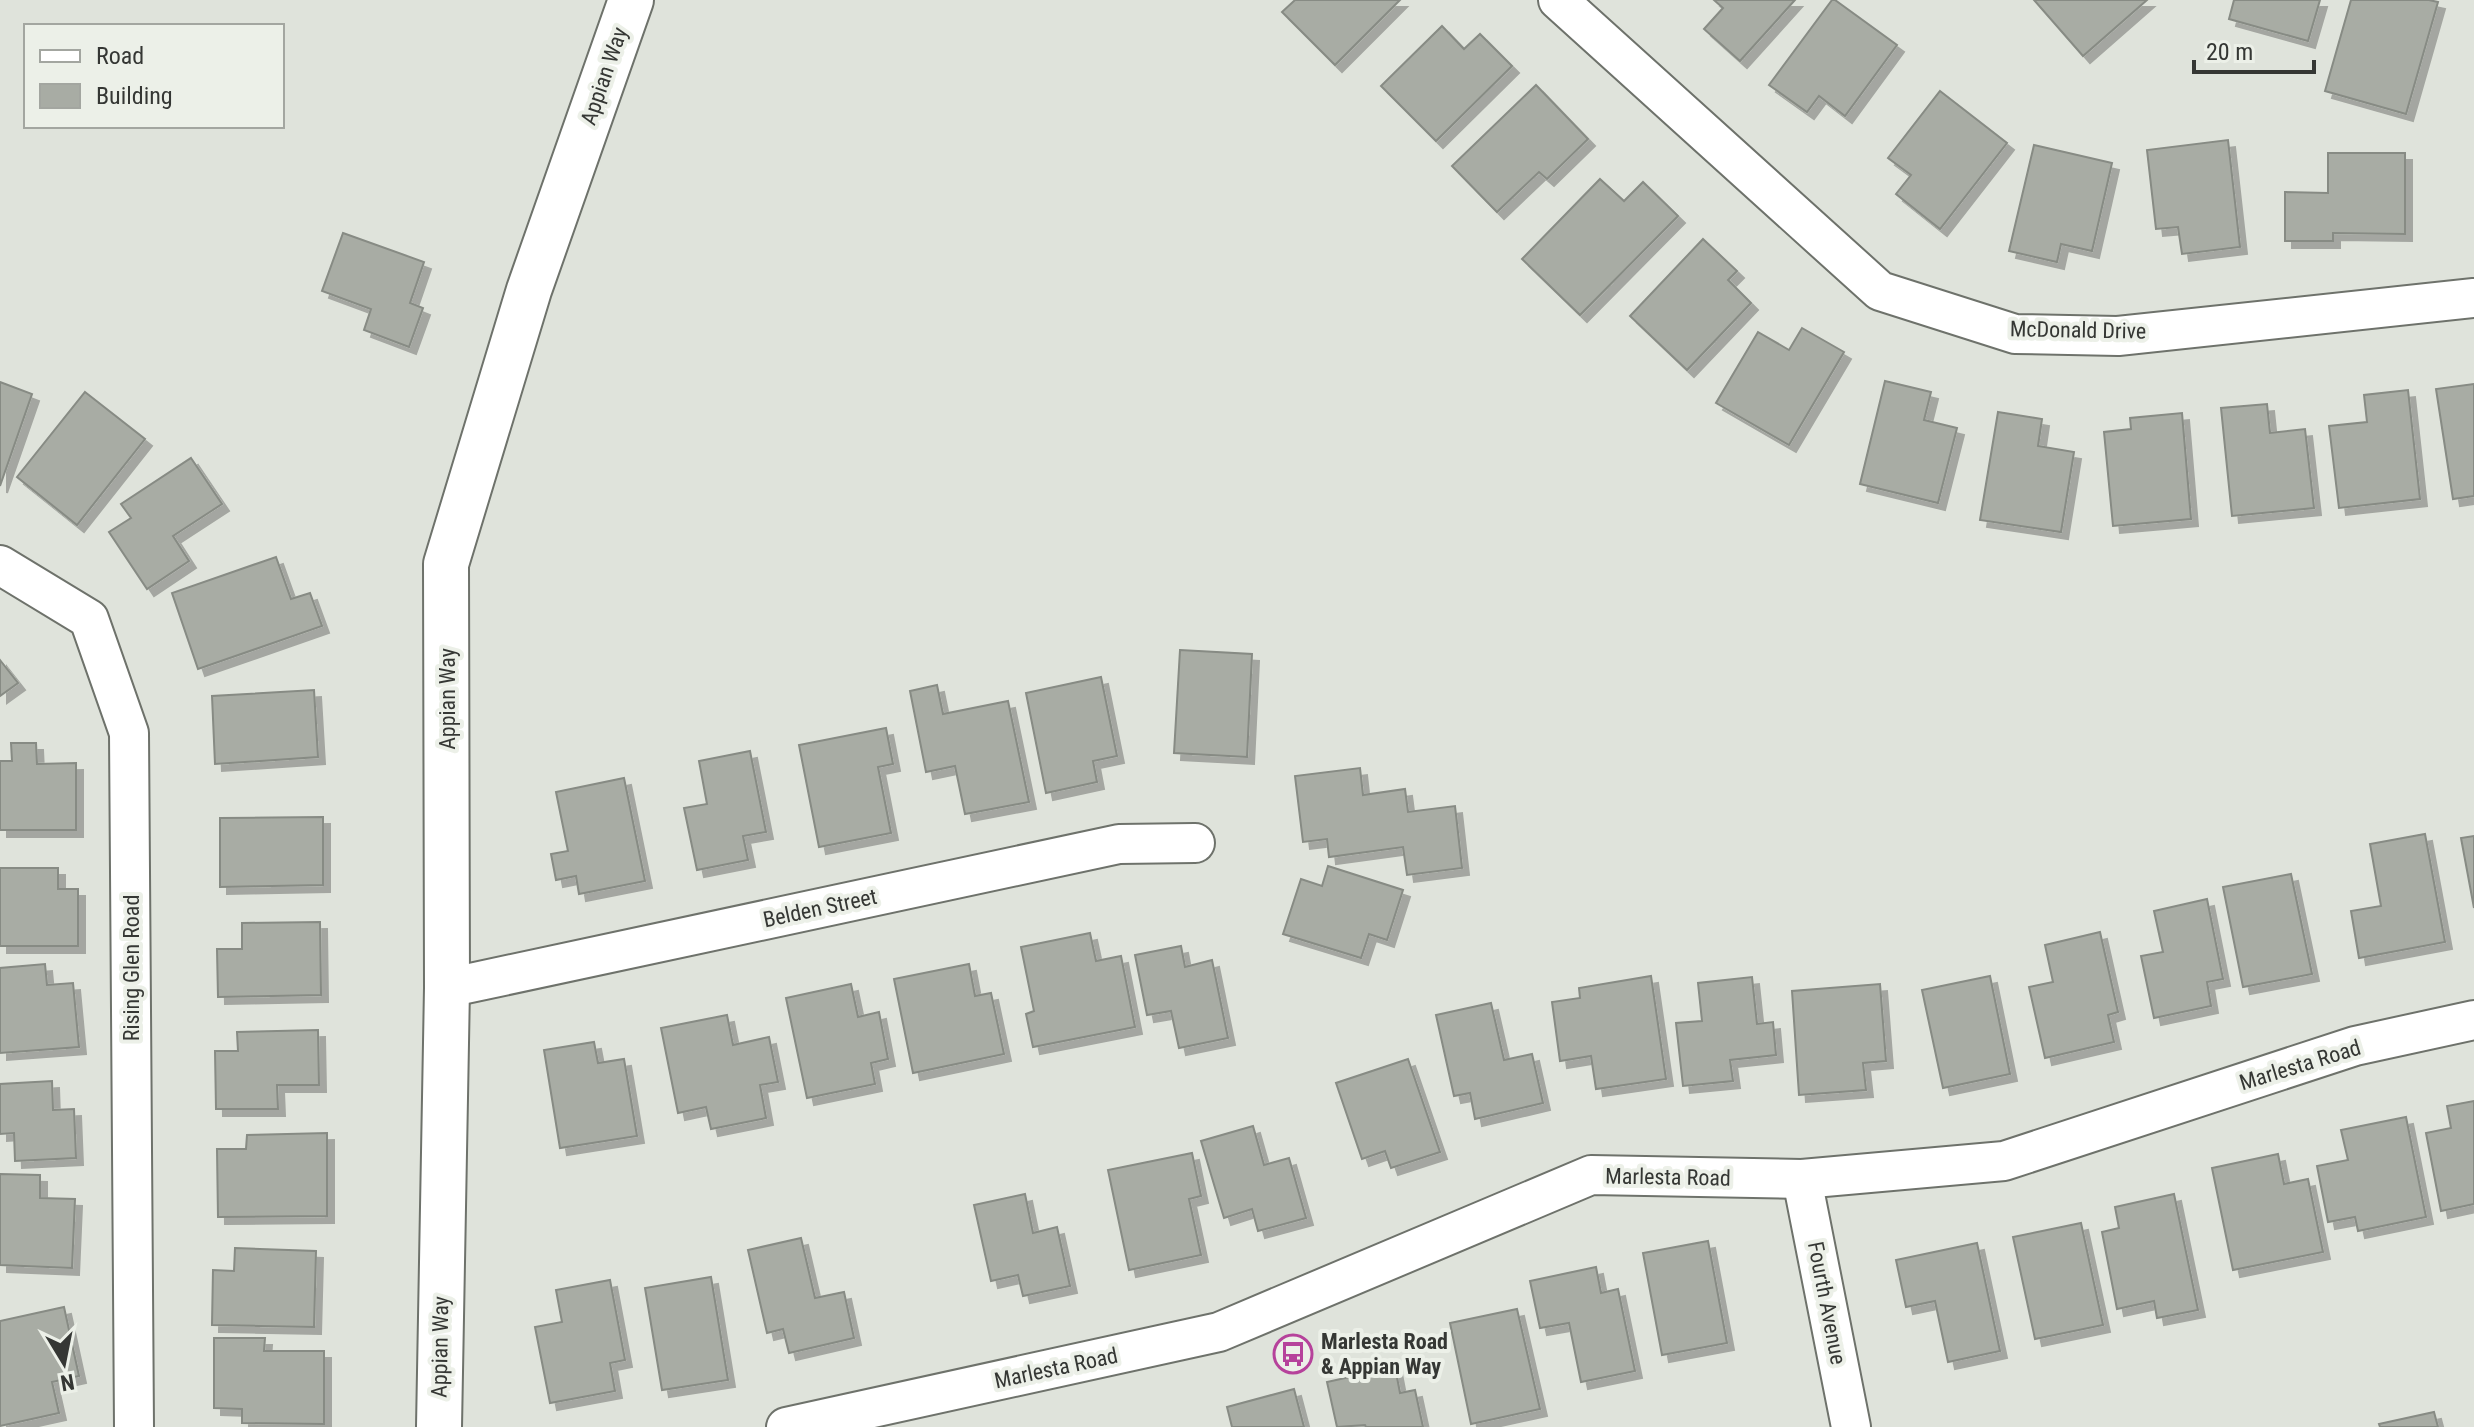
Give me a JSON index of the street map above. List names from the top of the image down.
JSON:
{
  "streets": {
    "main road": ["Appian Way"],
    "street": [
      "McDonald Drive",
      "Belden Street",
      "Rising Glen Road",
      "Marlesta Road",
      "Fourth Avenue"
    ]
  },
  "crossings": [
    ["Appian Way", "Belden Street"],
    ["Marlesta Road", "Fourth Avenue"]
  ],
  "places": {
    "bus stop": ["Marlesta Road & Appian Way"]
  },
  "legend": ["Road", "Building"],
  "scale_bar": "20 m",
  "north": "bottom"
}
